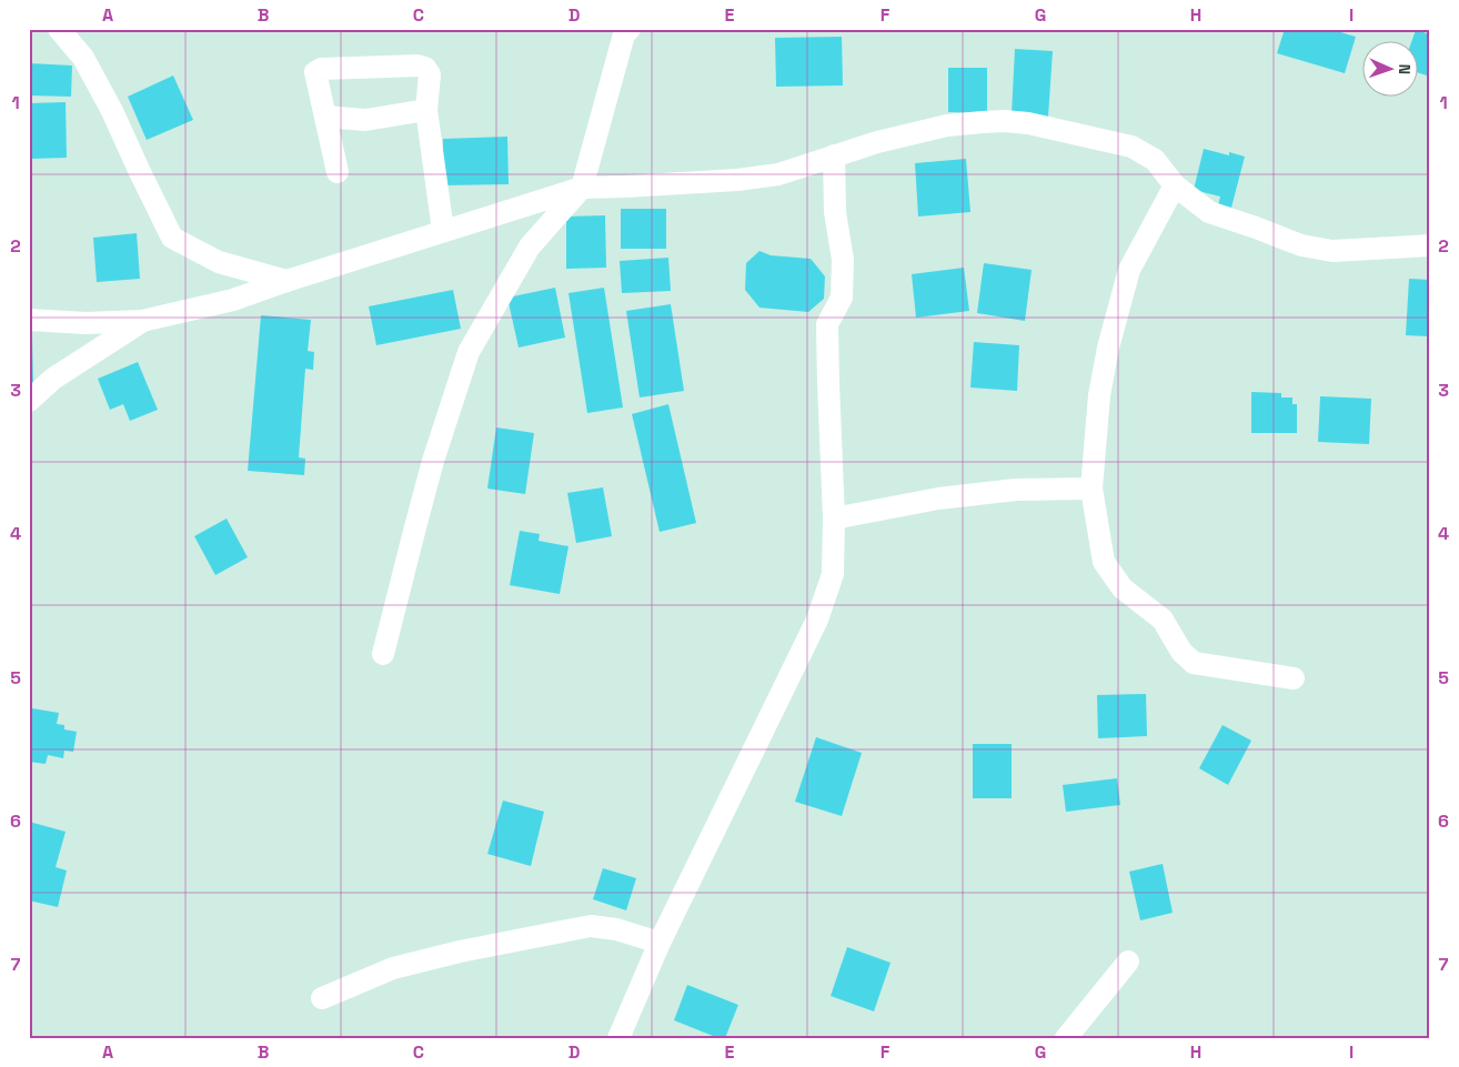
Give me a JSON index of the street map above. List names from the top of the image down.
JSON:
{
  "north": "right",
  "grid": {
    "columns": [
      "A",
      "B",
      "C",
      "D",
      "E",
      "F",
      "G",
      "H",
      "I"
    ],
    "rows": [
      "1",
      "2",
      "3",
      "4",
      "5",
      "6",
      "7"
    ]
  }
}
